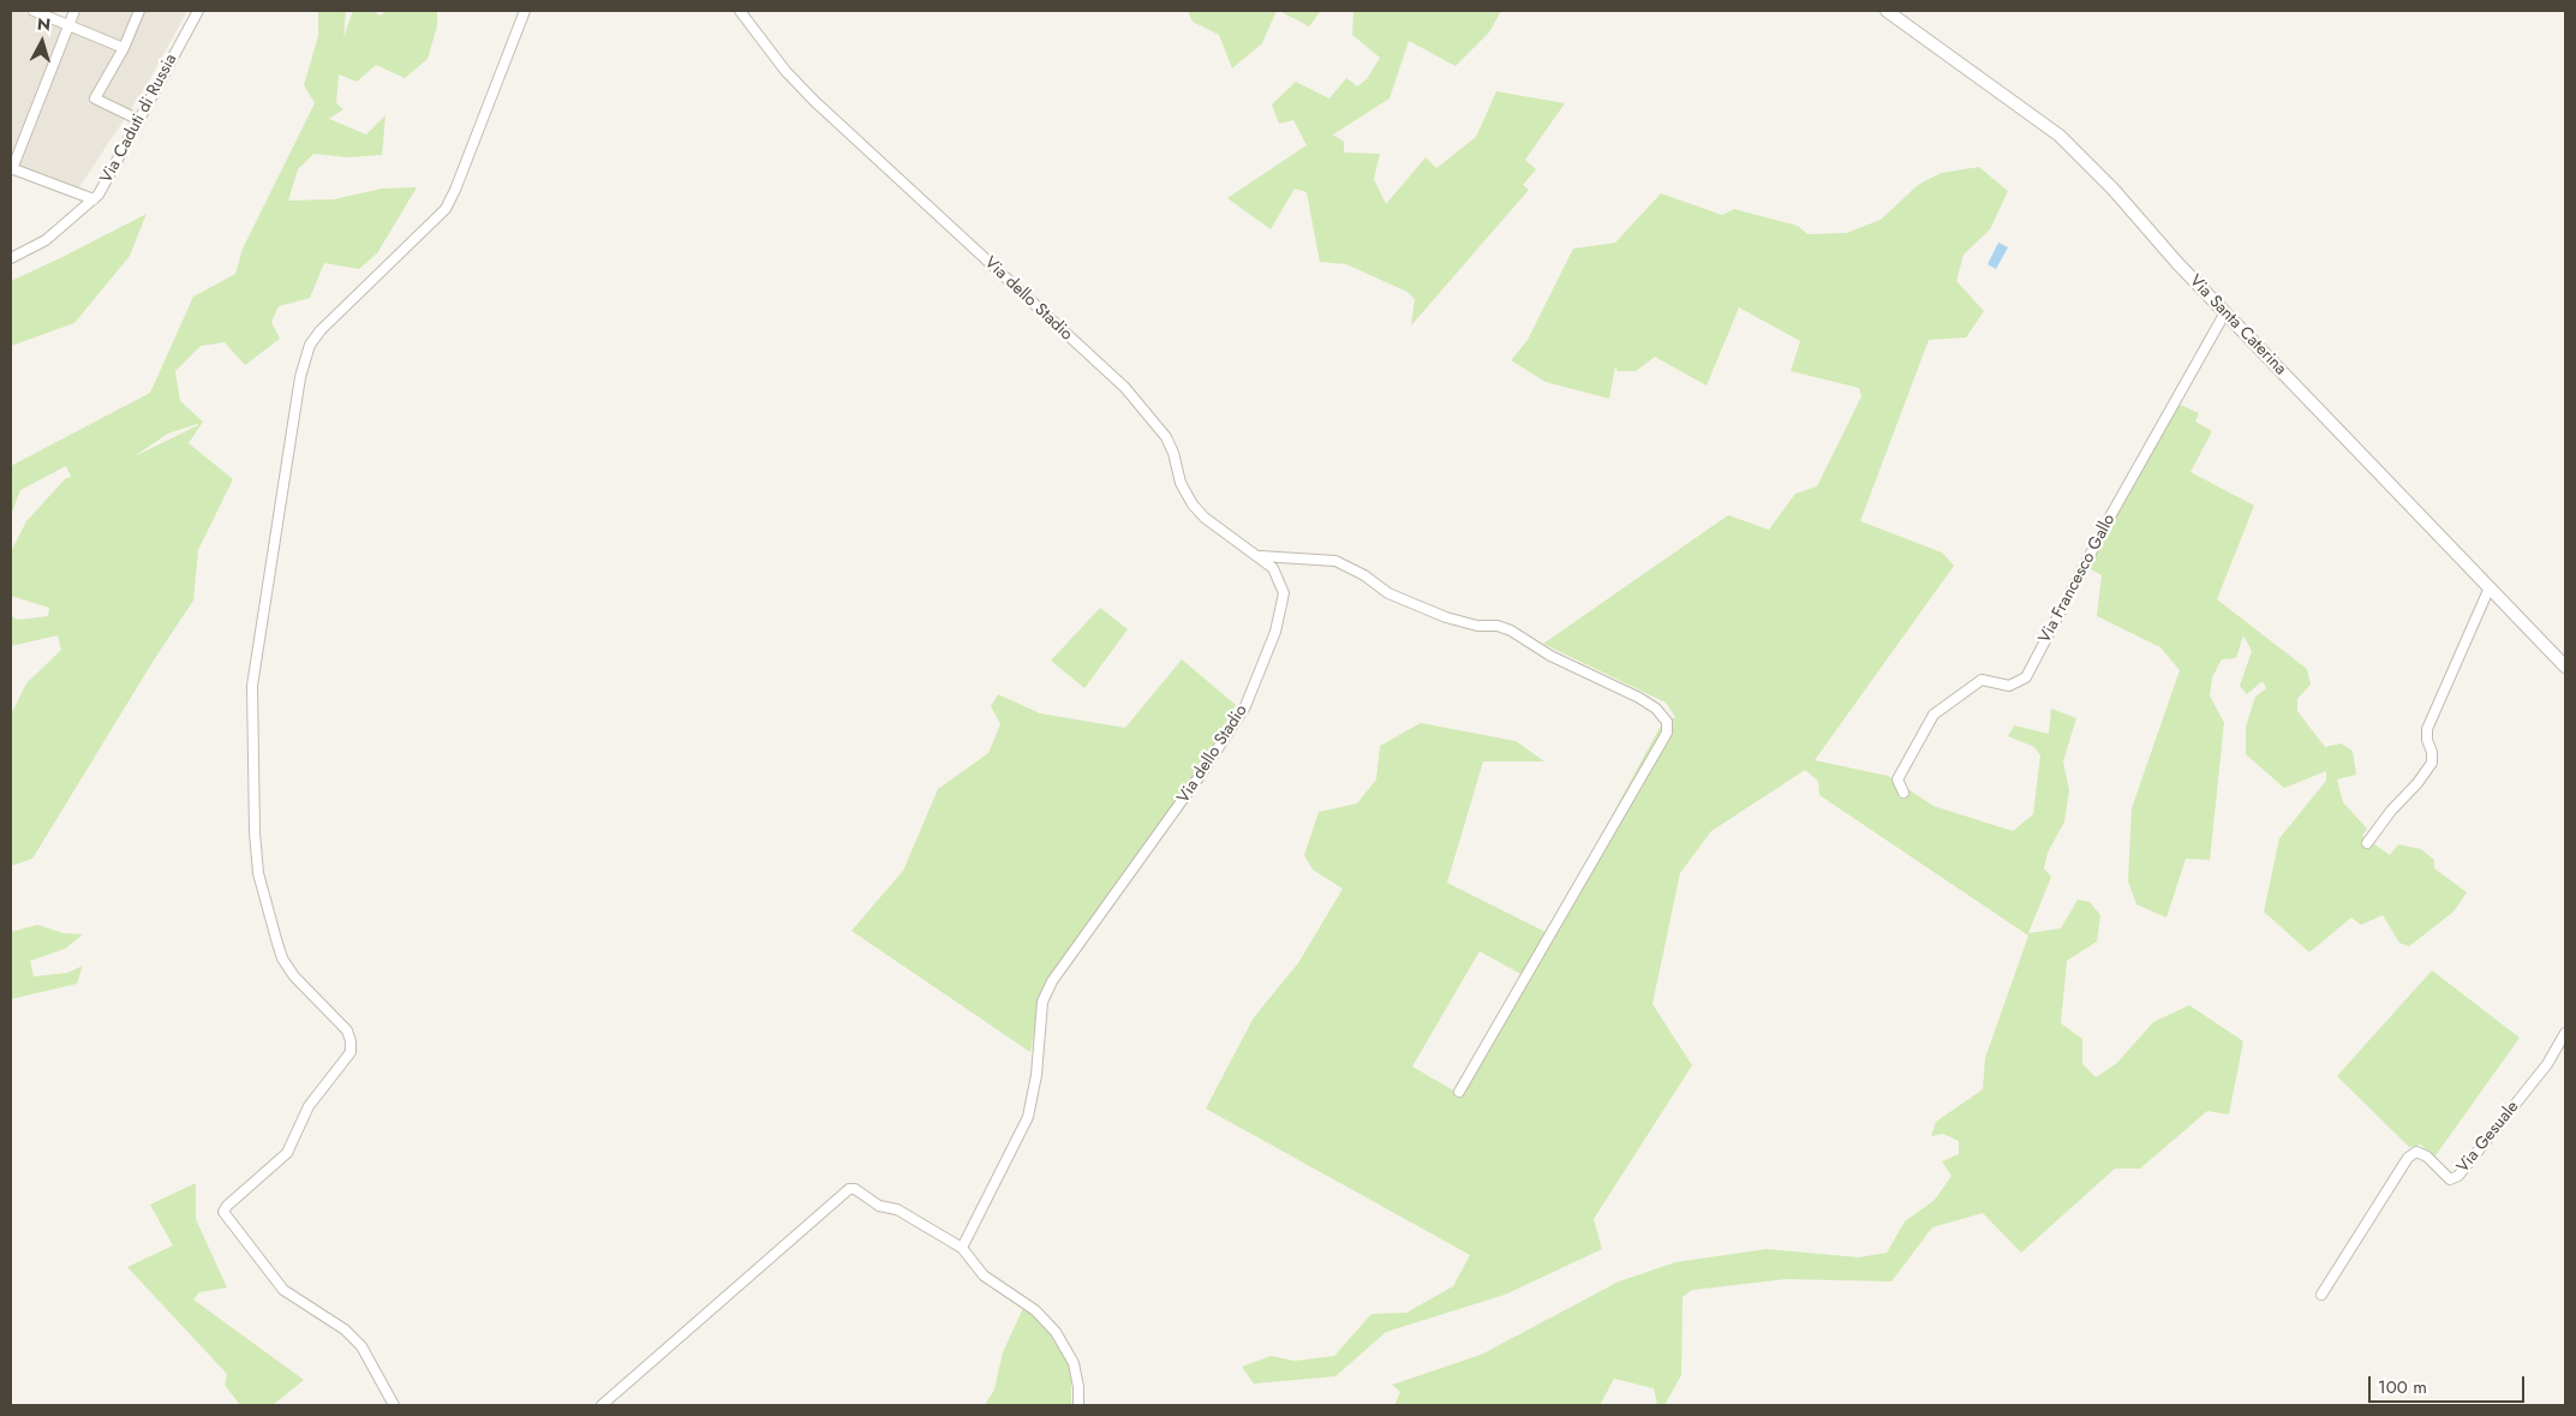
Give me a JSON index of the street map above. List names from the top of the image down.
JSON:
{
  "streets": {
    "street": [
      "Via Caduti di Russia",
      "Via dello Stadio",
      "Via Santa Caterina",
      "Via Francesco Gallo",
      "Via Gesuale"
    ]
  },
  "crossings": [
    ["Via Santa Caterina", "Via Francesco Gallo"]
  ],
  "scale_bar": "100 m",
  "north": "top"
}
